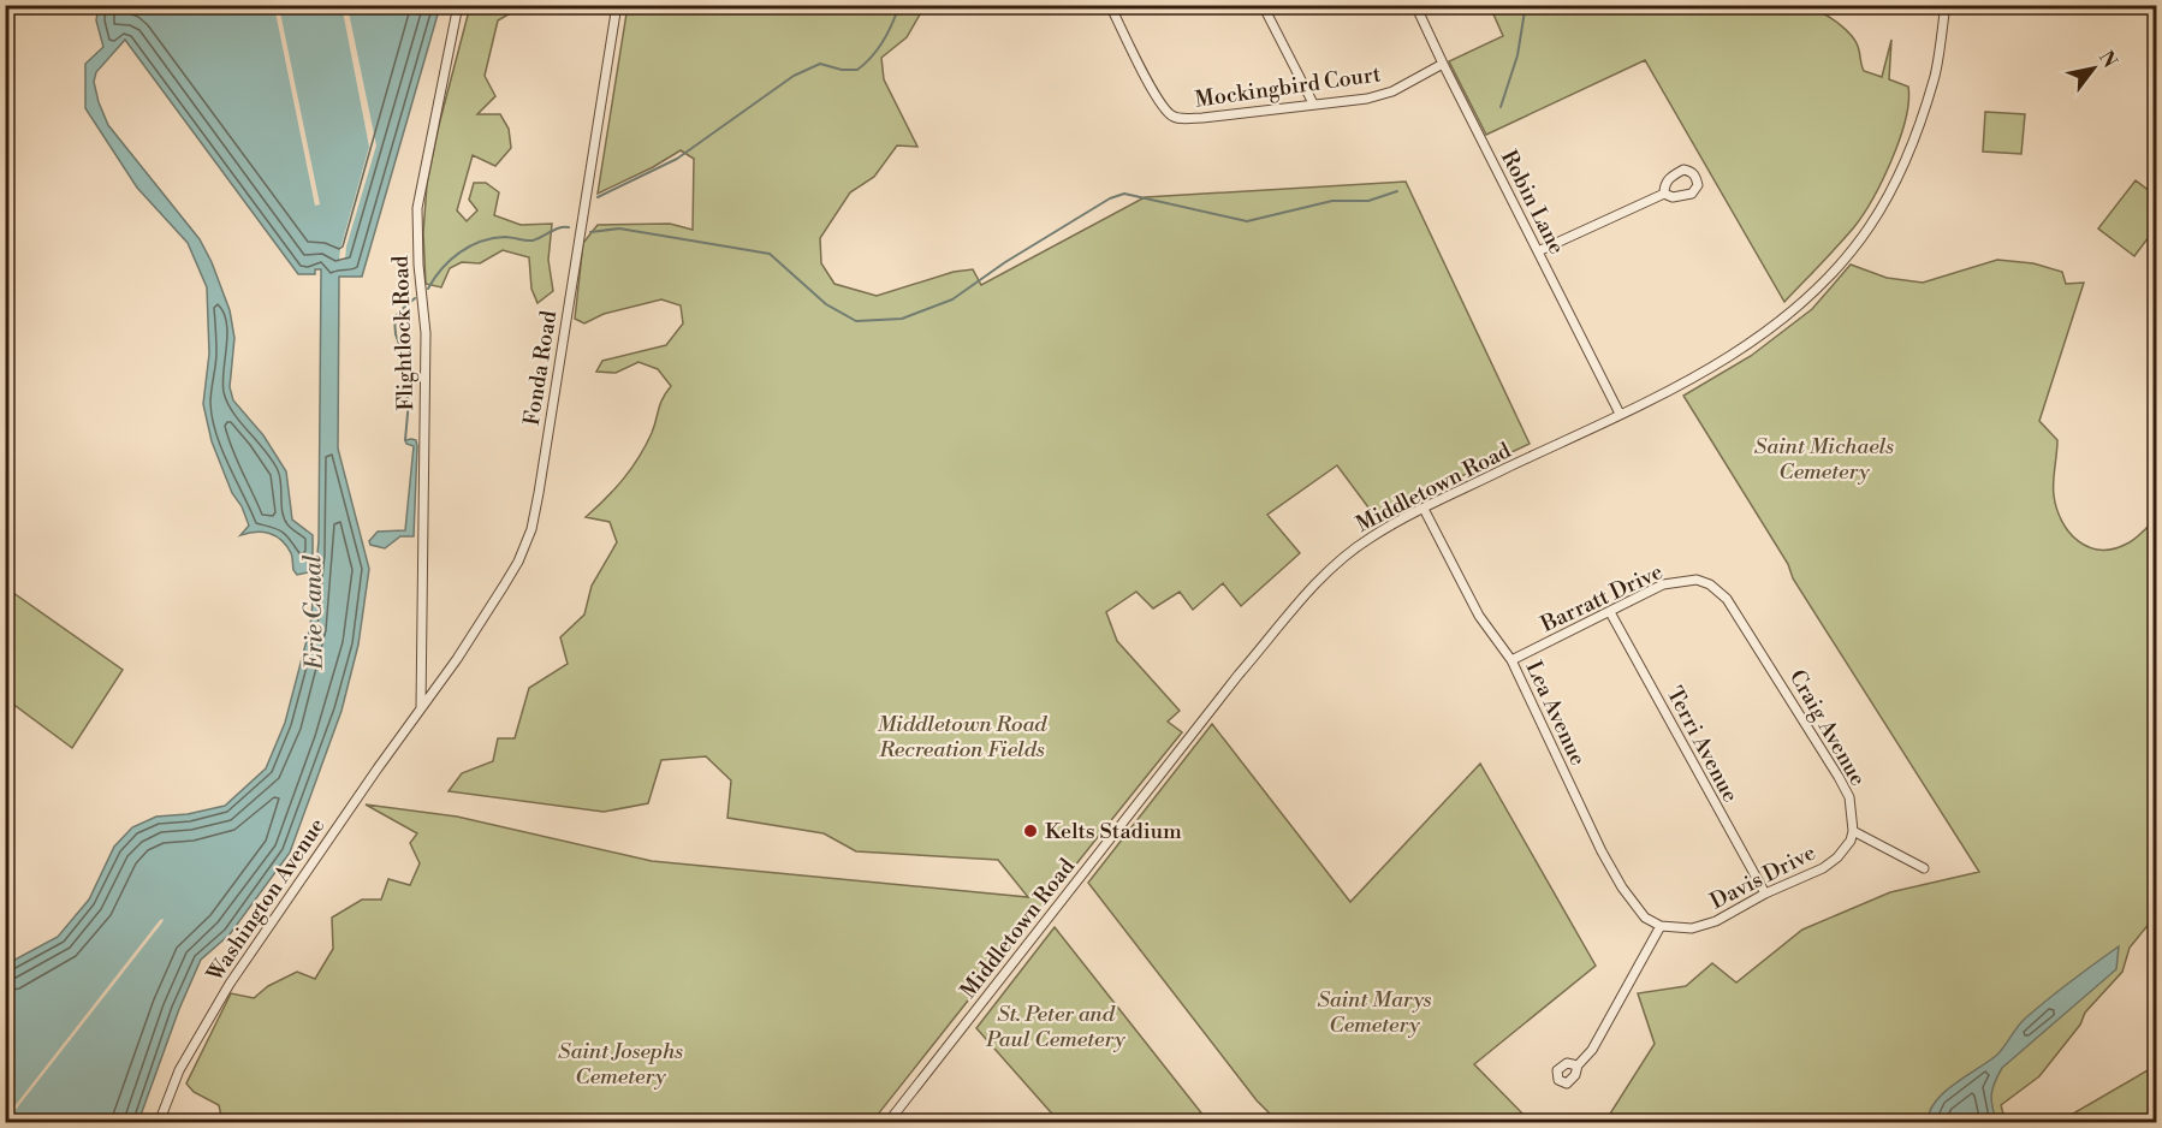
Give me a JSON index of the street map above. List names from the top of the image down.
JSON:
{
  "streets": {
    "street": [
      "Mockingbird Court",
      "Robin Lane",
      "Flightlock Road",
      "Fonda Road",
      "Middletown Road",
      "Barratt Drive",
      "Lea Avenue",
      "Craig Avenue",
      "Terri Avenue",
      "Davis Drive",
      "Washington Avenue"
    ]
  },
  "crossings": [
    ["Mockingbird Court", "Robin Lane"],
    ["Robin Lane", "Middletown Road"],
    ["Flightlock Road", "Fonda Road"],
    ["Flightlock Road", "Washington Avenue"],
    ["Fonda Road", "Washington Avenue"],
    ["Middletown Road", "Lea Avenue"],
    ["Barratt Drive", "Lea Avenue"],
    ["Barratt Drive", "Craig Avenue"],
    ["Barratt Drive", "Terri Avenue"],
    ["Lea Avenue", "Davis Drive"],
    ["Craig Avenue", "Davis Drive"],
    ["Terri Avenue", "Davis Drive"]
  ],
  "water": ["Erie Canal"],
  "parks": [
    "Saint Michaels Cemetery",
    "Middletown Road Recreation Fields",
    "Saint Marys Cemetery",
    "St. Peter and Paul Cemetery",
    "Saint Josephs Cemetery"
  ],
  "places": ["Kelts Stadium"],
  "north": "top right"
}
